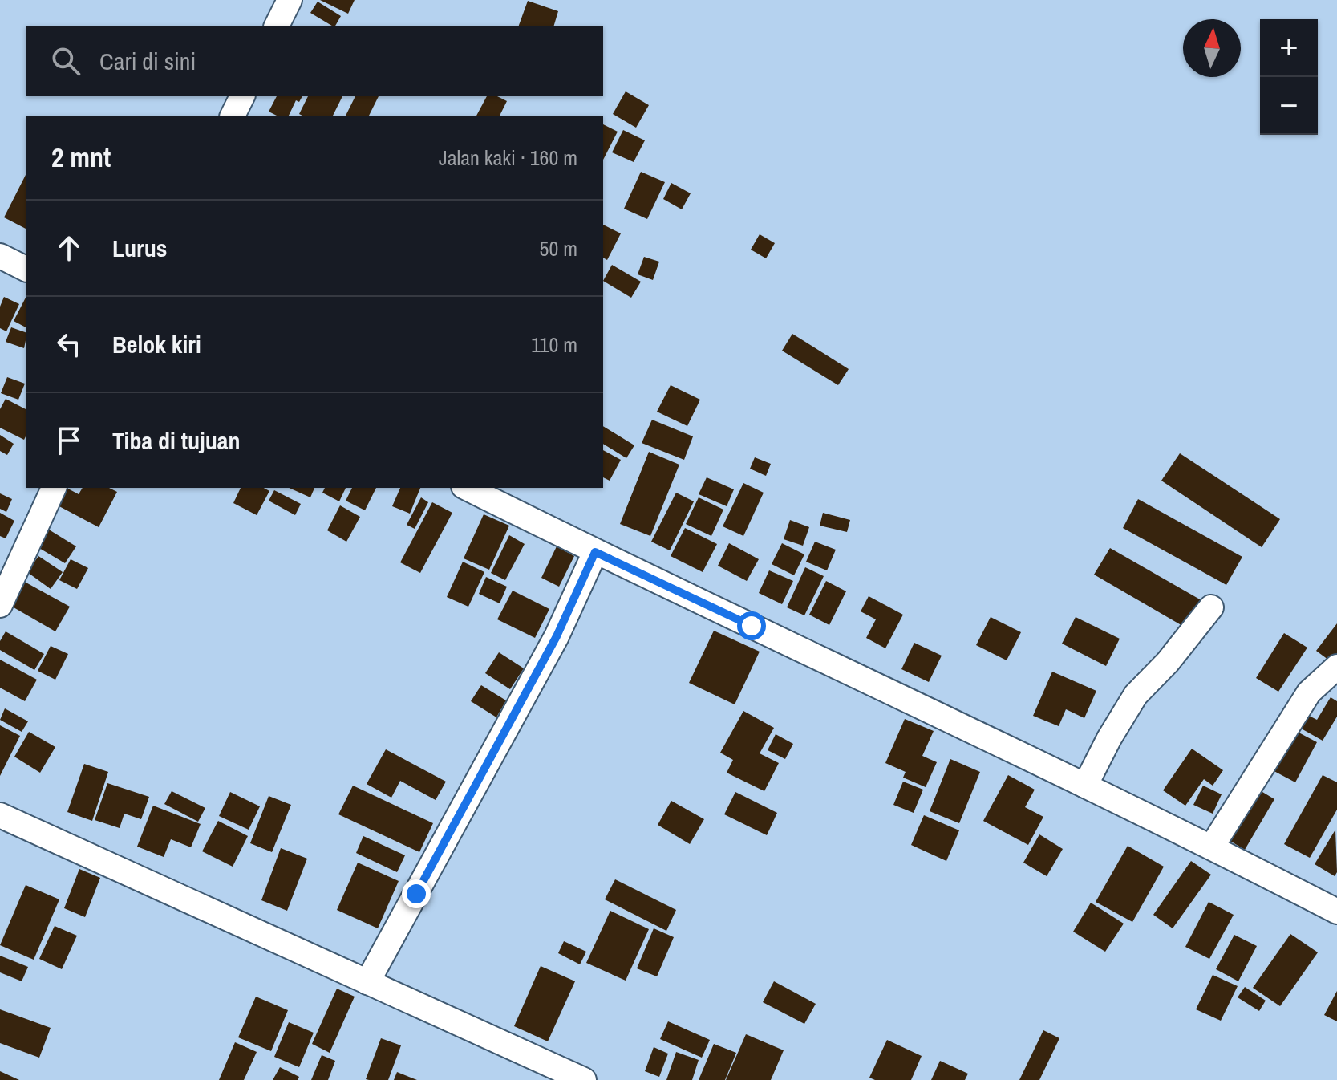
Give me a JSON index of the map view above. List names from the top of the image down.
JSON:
{
  "north": "top",
  "page": {
    "map_buttons": ["+", "−"],
    "search": "Cari di sini",
    "heading": ["2 mnt", "Jalan kaki · 160 m"],
    "list": [
      ["Lurus", "50 m"],
      ["Belok kiri", "110 m"],
      "Tiba di tujuan"
    ]
  }
}
